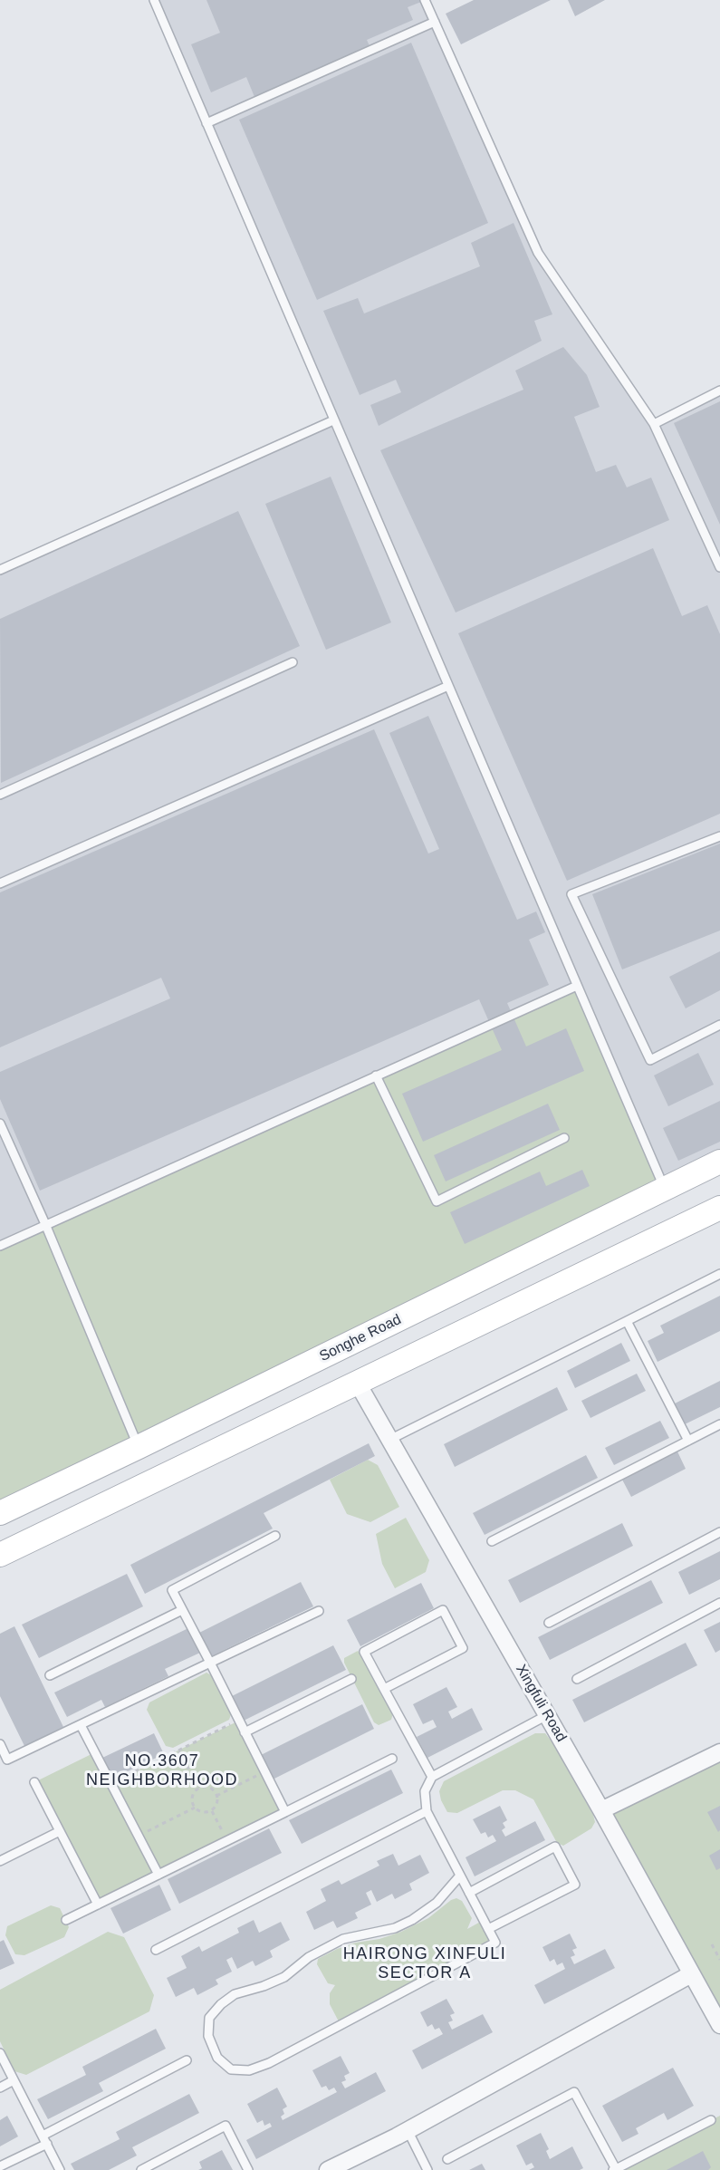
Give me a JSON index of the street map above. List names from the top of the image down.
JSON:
{
  "streets": {
    "main road": ["Songhe Road"],
    "street": ["Xingfuli Road"]
  },
  "districts": ["NO.3607 NEIGHBORHOOD", "HAIRONG XINFULI SECTOR A"]
}
